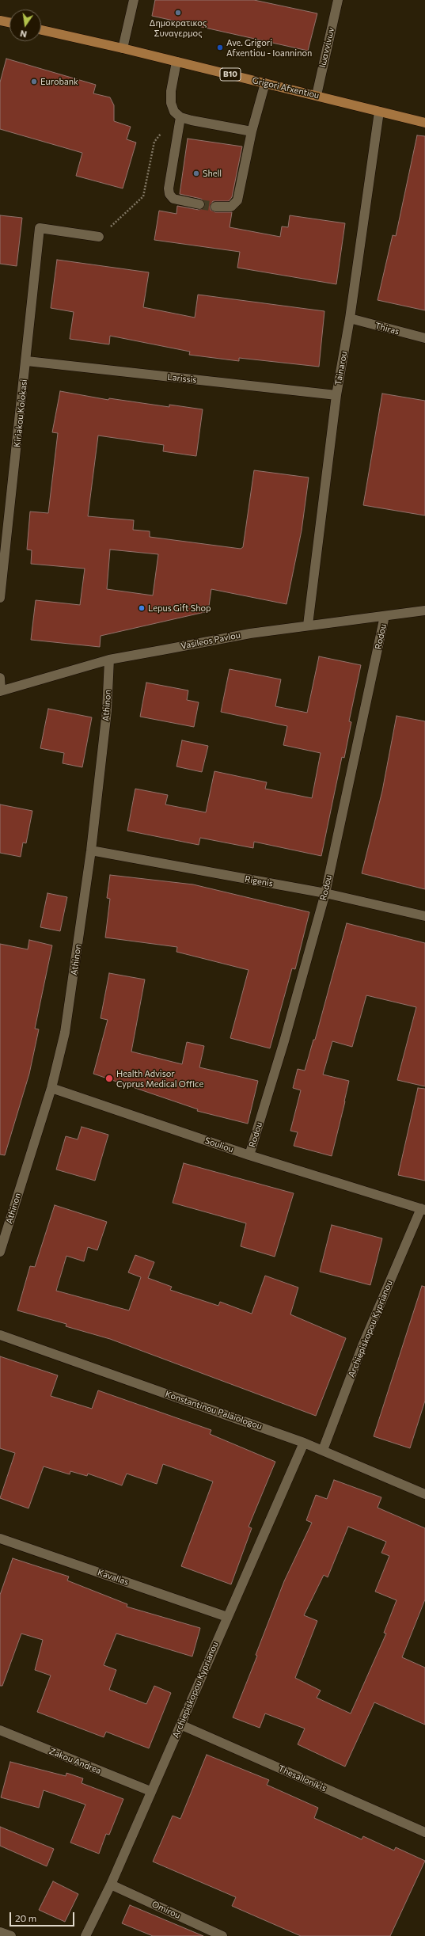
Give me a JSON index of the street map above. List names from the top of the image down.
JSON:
{
  "streets": {
    "main road": ["B10", "Grigori Afxentiou"],
    "street": [
      "Ιωαννίνων",
      "Thiras",
      "Tainarou",
      "Larissis",
      "Kiriakou Kolokasi",
      "Rodou",
      "Vasileos Pavlou",
      "Athinon",
      "Rigenis",
      "Souliou",
      "Archiepiskopou Kyprianou",
      "Konstantinou Palaiologou",
      "Kavallas",
      "Zakou Andrea",
      "Thesallonikis",
      "Omirou"
    ]
  },
  "crossings": [
    ["Ιωαννίνων", "Grigori Afxentiou"],
    ["Grigori Afxentiou", "Tainarou"],
    ["Thiras", "Tainarou"],
    ["Tainarou", "Larissis"],
    ["Tainarou", "Vasileos Pavlou"],
    ["Larissis", "Kiriakou Kolokasi"],
    ["Rodou", "Vasileos Pavlou"],
    ["Rodou", "Rigenis"],
    ["Rodou", "Souliou"],
    ["Vasileos Pavlou", "Athinon"],
    ["Athinon", "Rigenis"],
    ["Athinon", "Souliou"],
    ["Souliou", "Archiepiskopou Kyprianou"],
    ["Archiepiskopou Kyprianou", "Konstantinou Palaiologou"],
    ["Archiepiskopou Kyprianou", "Kavallas"],
    ["Archiepiskopou Kyprianou", "Zakou Andrea"],
    ["Archiepiskopou Kyprianou", "Thesallonikis"],
    ["Archiepiskopou Kyprianou", "Omirou"]
  ],
  "places": [
    "Δημοκρατικος Συναγερμος",
    "Ave. Grigori Afxentiou - Ioanninon",
    "Eurobank",
    "Shell",
    "Lepus Gift Shop",
    "Health Advisor Cyprus Medical Office"
  ],
  "scale_bar": "20 m",
  "north": "bottom"
}
